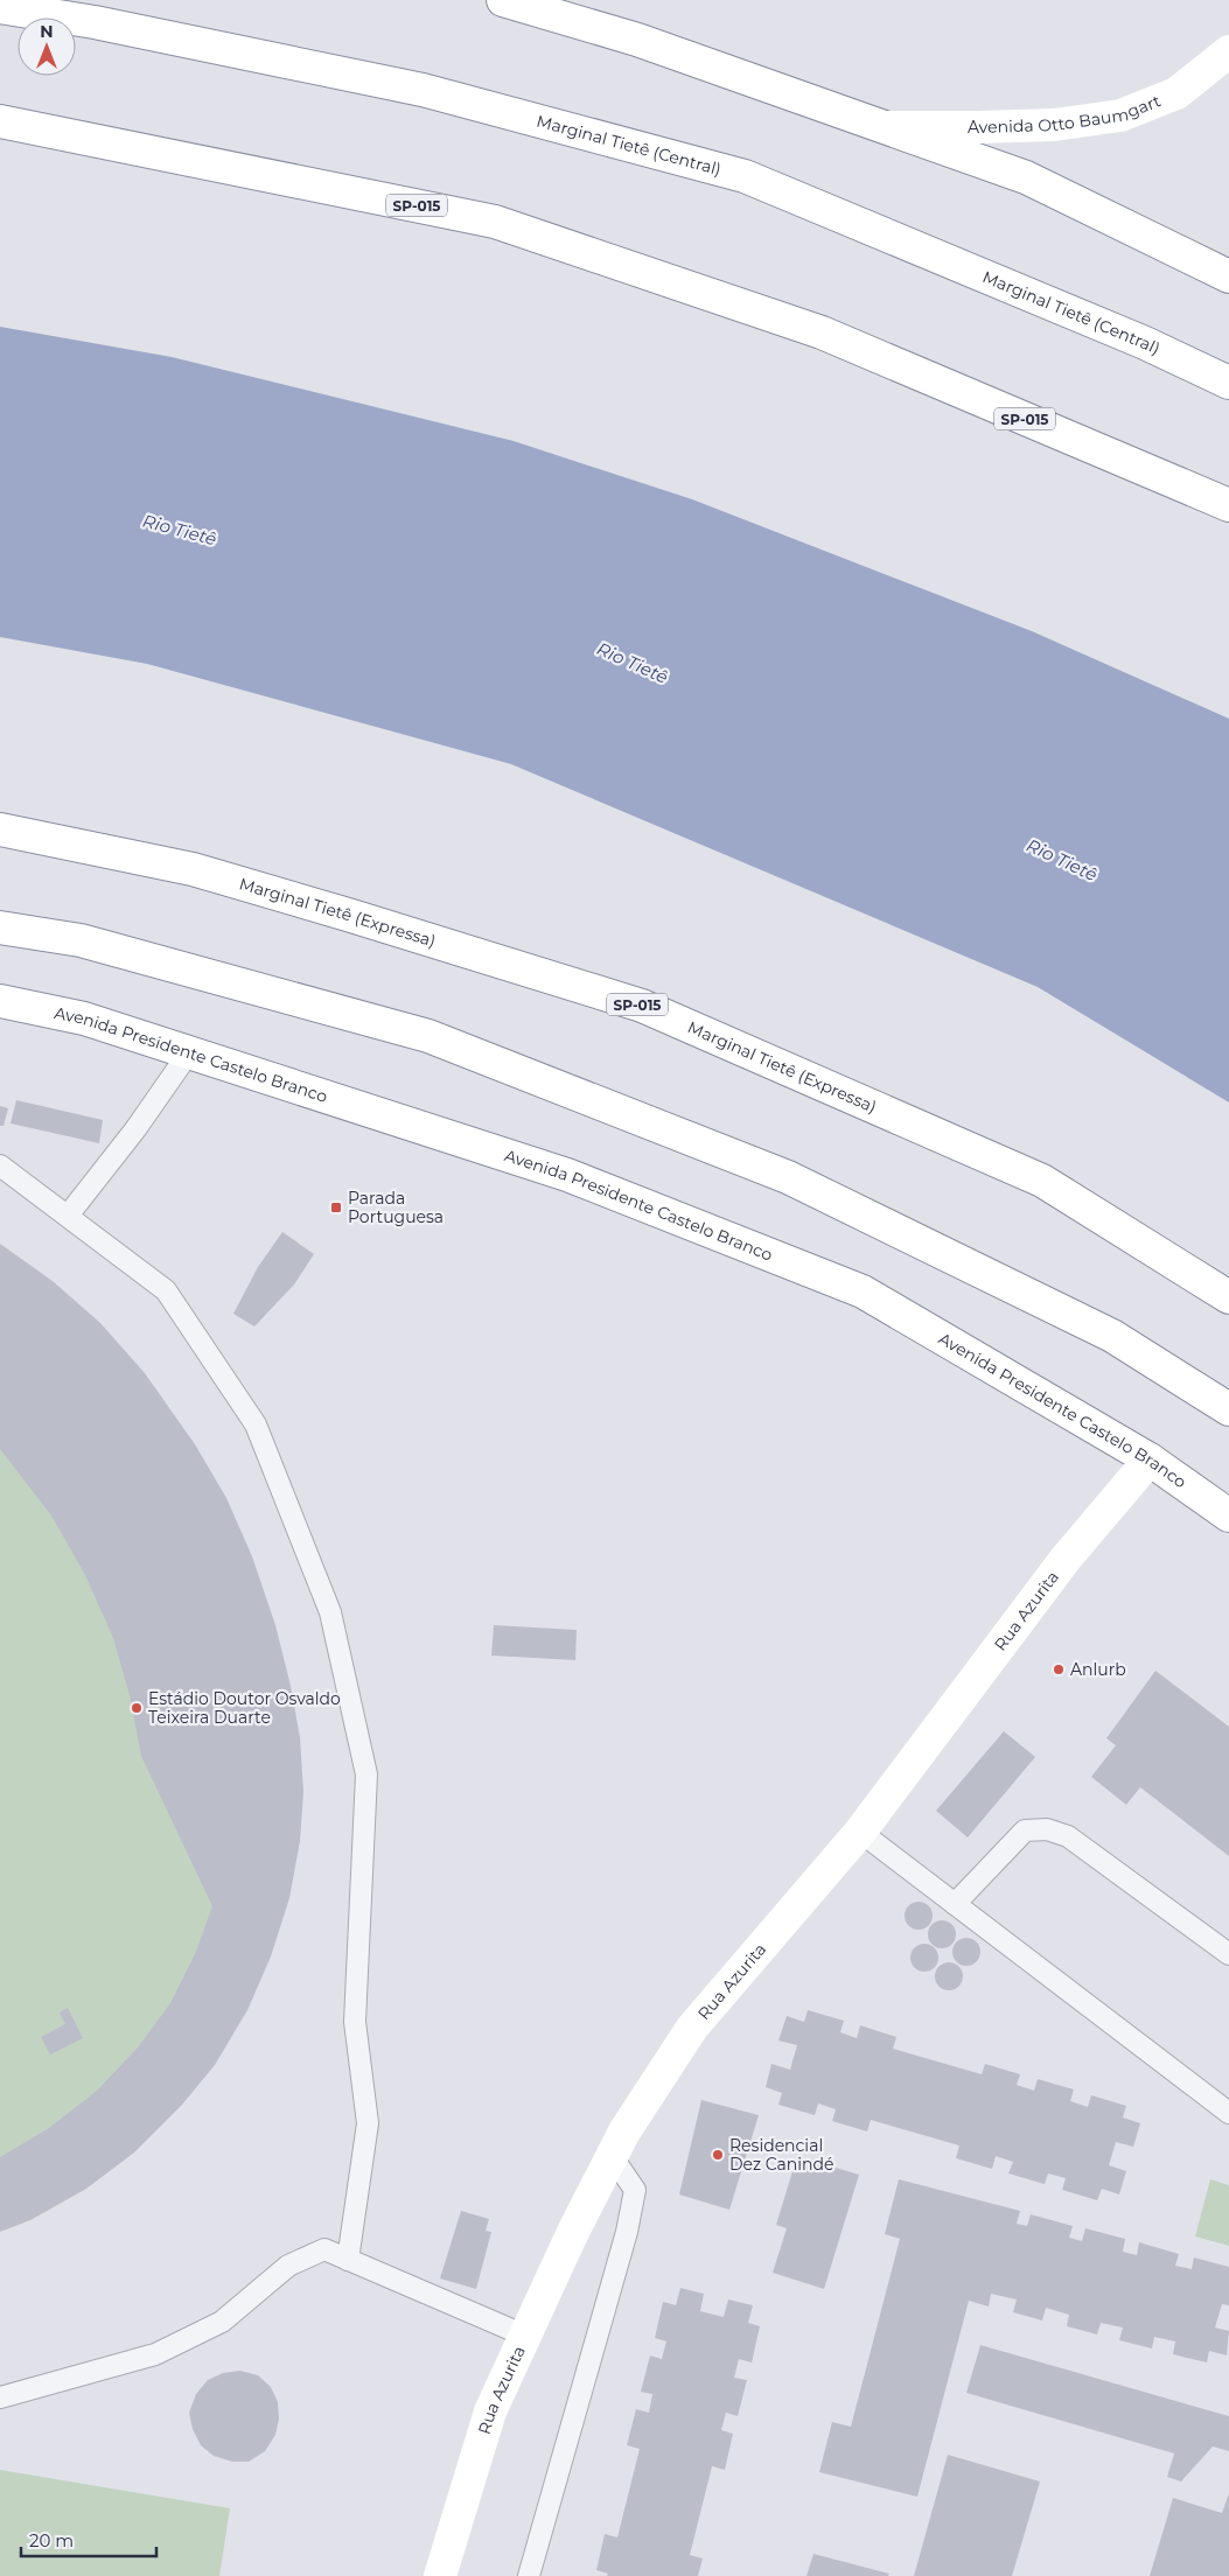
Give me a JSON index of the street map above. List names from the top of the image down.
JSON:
{
  "streets": {
    "main road": [
      "Avenida Otto Baumgart",
      "Marginal Tietê (Central)",
      "SP-015",
      "Marginal Tietê (Expressa)",
      "Avenida Presidente Castelo Branco",
      "Rua Azurita"
    ]
  },
  "crossings": [
    ["Avenida Presidente Castelo Branco", "Rua Azurita"]
  ],
  "water": ["Rio Tietê"],
  "places": {
    "transit": ["Parada Portuguesa"],
    "other": ["Anlurb", "Estádio Doutor Osvaldo Teixeira Duarte", "Residencial Dez Canindé"]
  },
  "scale_bar": "20 m",
  "north": "top"
}
